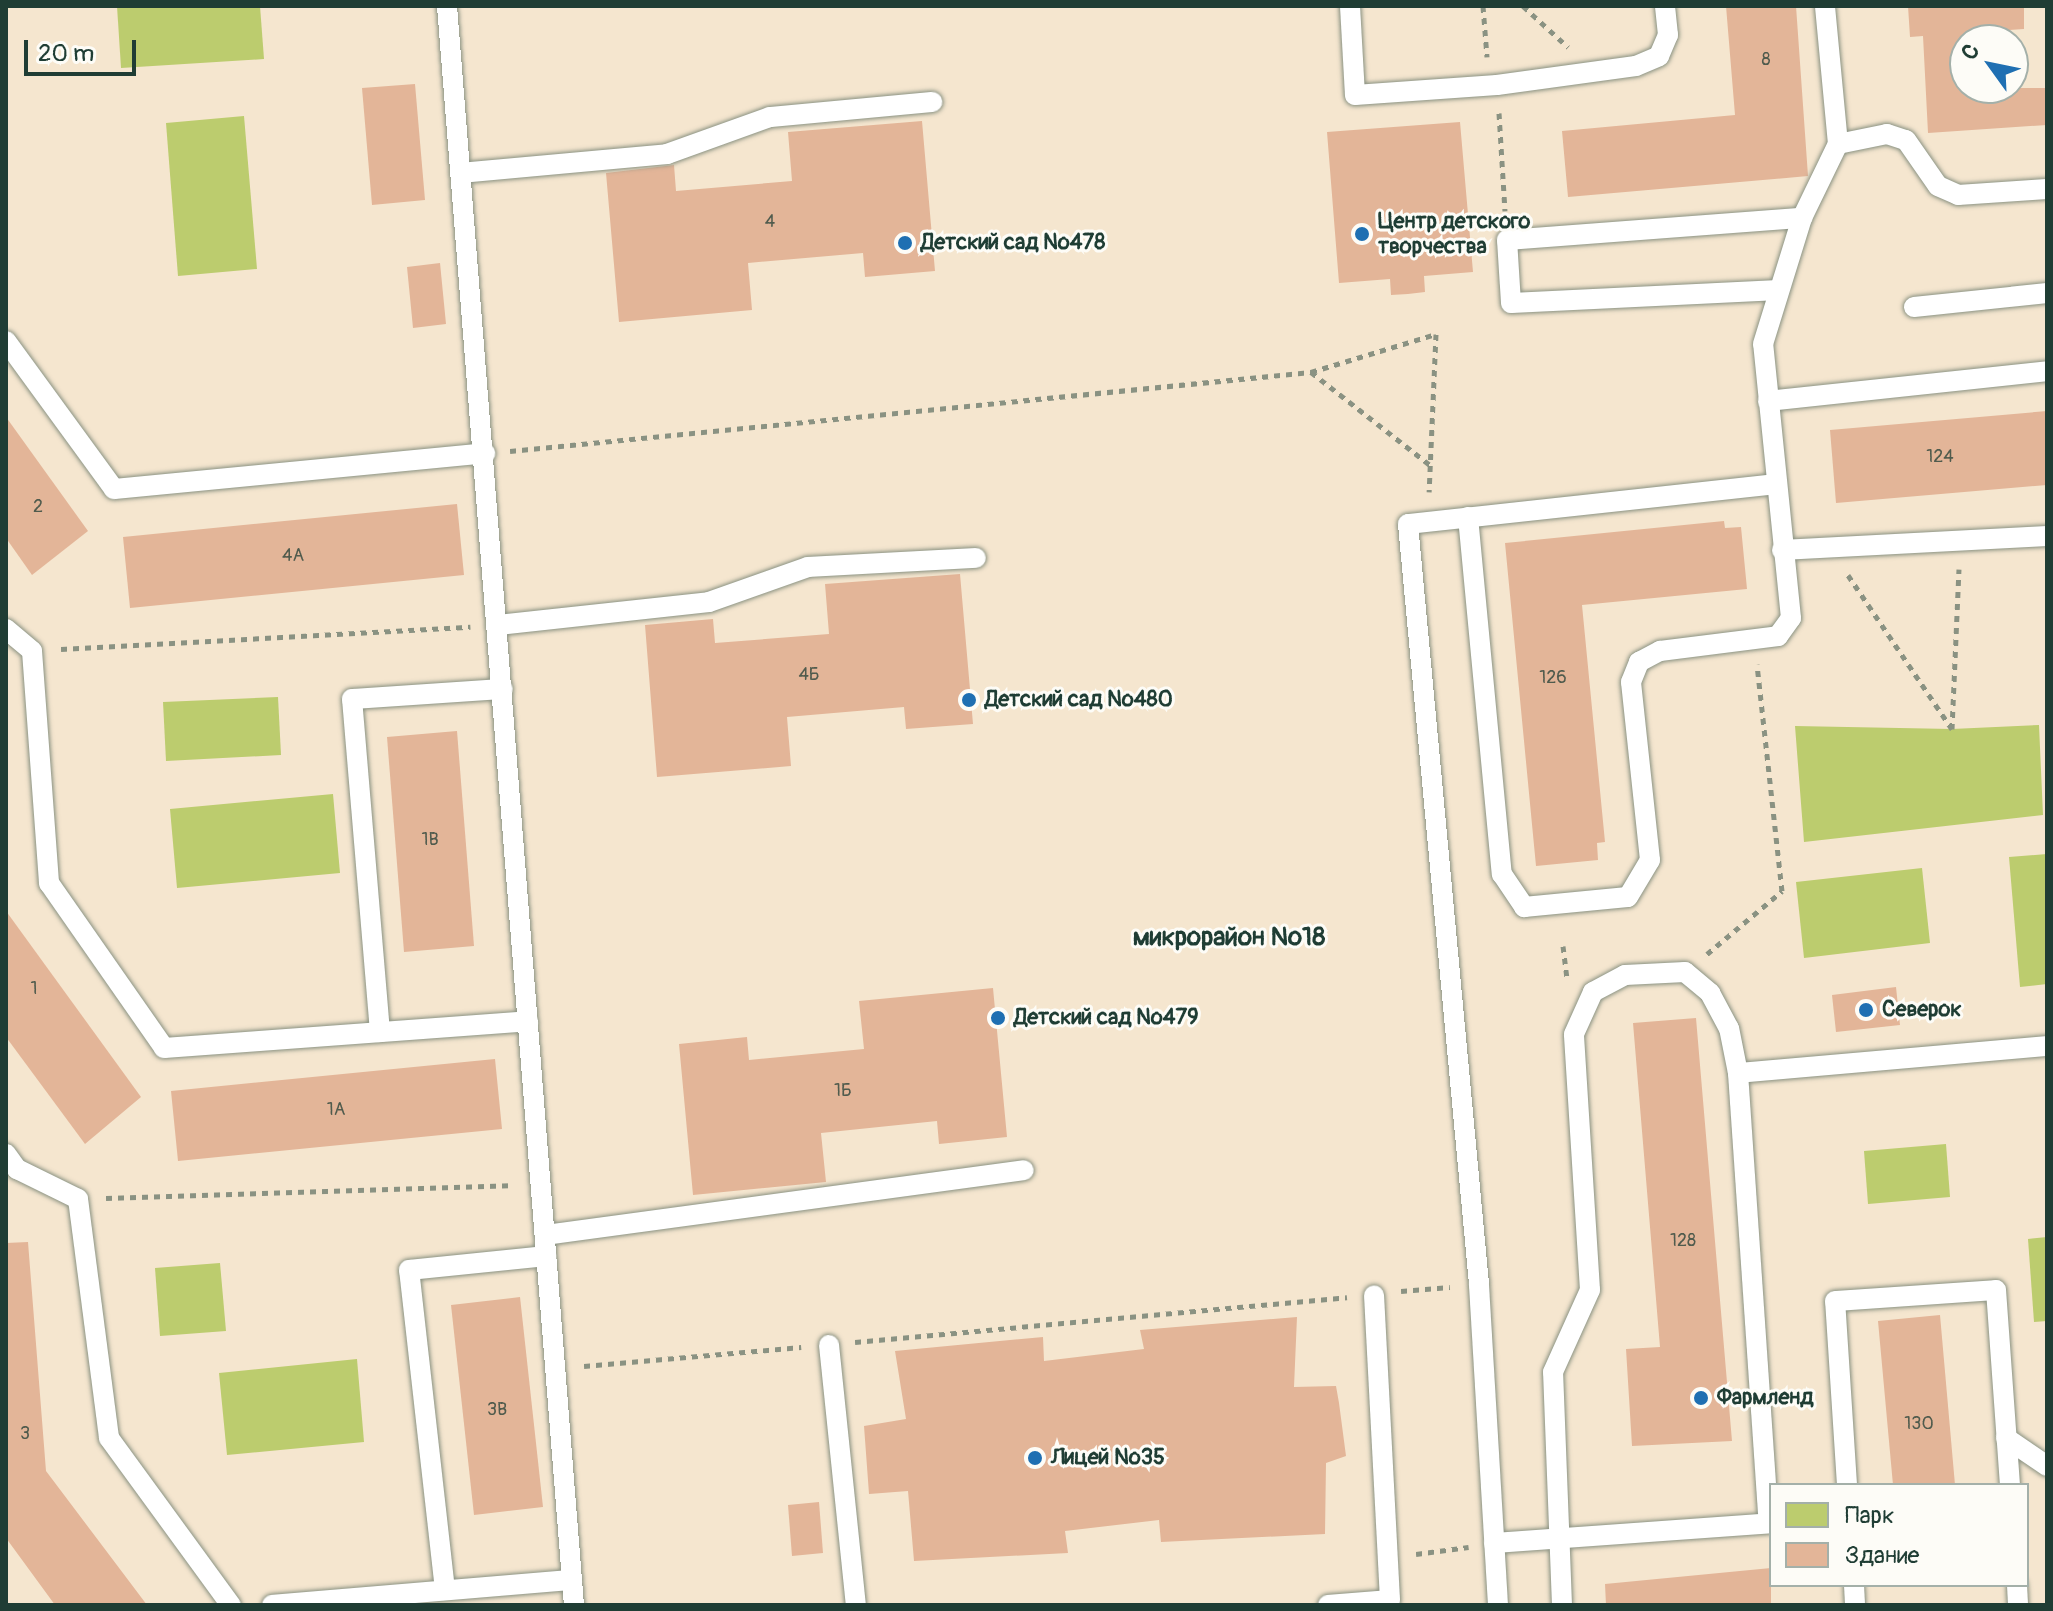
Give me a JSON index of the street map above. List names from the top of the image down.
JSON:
{
  "districts": ["микрорайон №18"],
  "places": [
    "Центр детского творчества",
    "Детский сад №478",
    "Детский сад №480",
    "Северок",
    "Детский сад №479",
    "Фармленд",
    "Лицей №35"
  ],
  "house_numbers": [
    "8",
    "4",
    "124",
    "2",
    "4А",
    "4Б",
    "126",
    "1В",
    "1",
    "1Б",
    "1А",
    "128",
    "3В",
    "130",
    "3"
  ],
  "legend": ["Парк", "Здание"],
  "scale_bar": "20 m",
  "north": "top left"
}
